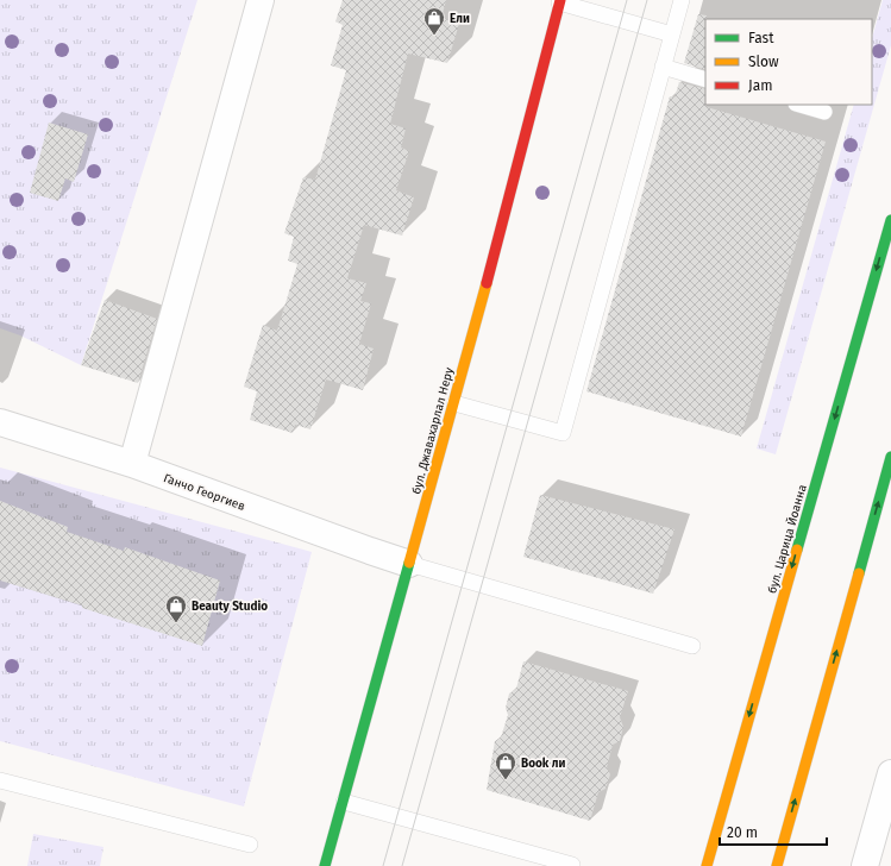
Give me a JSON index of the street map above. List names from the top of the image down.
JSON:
{
  "streets": {
    "main road": ["бул. Джавахарлал Неру", "бул. Царица Йоанна"],
    "street": ["Ганчо Георгиев"]
  },
  "crossings": [
    ["бул. Джавахарлал Неру", "Ганчо Георгиев"]
  ],
  "places": {
    "shop": ["Ели", "Beauty Studio", "Book ли"]
  },
  "legend": ["Fast", "Slow", "Jam"],
  "scale_bar": "20 m"
}
